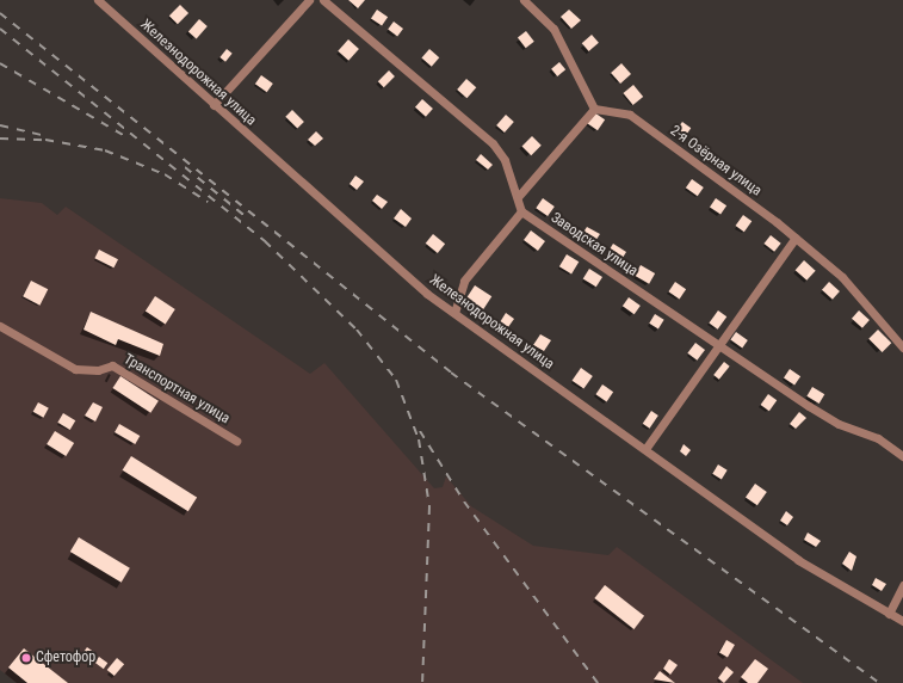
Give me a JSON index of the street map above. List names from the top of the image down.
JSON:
{
  "streets": {
    "street": [
      "Железнодорожная улица",
      "2-я Озёрная улица",
      "Заводская улица",
      "Транспортная улица"
    ]
  },
  "places": ["Сфетофор"]
}
